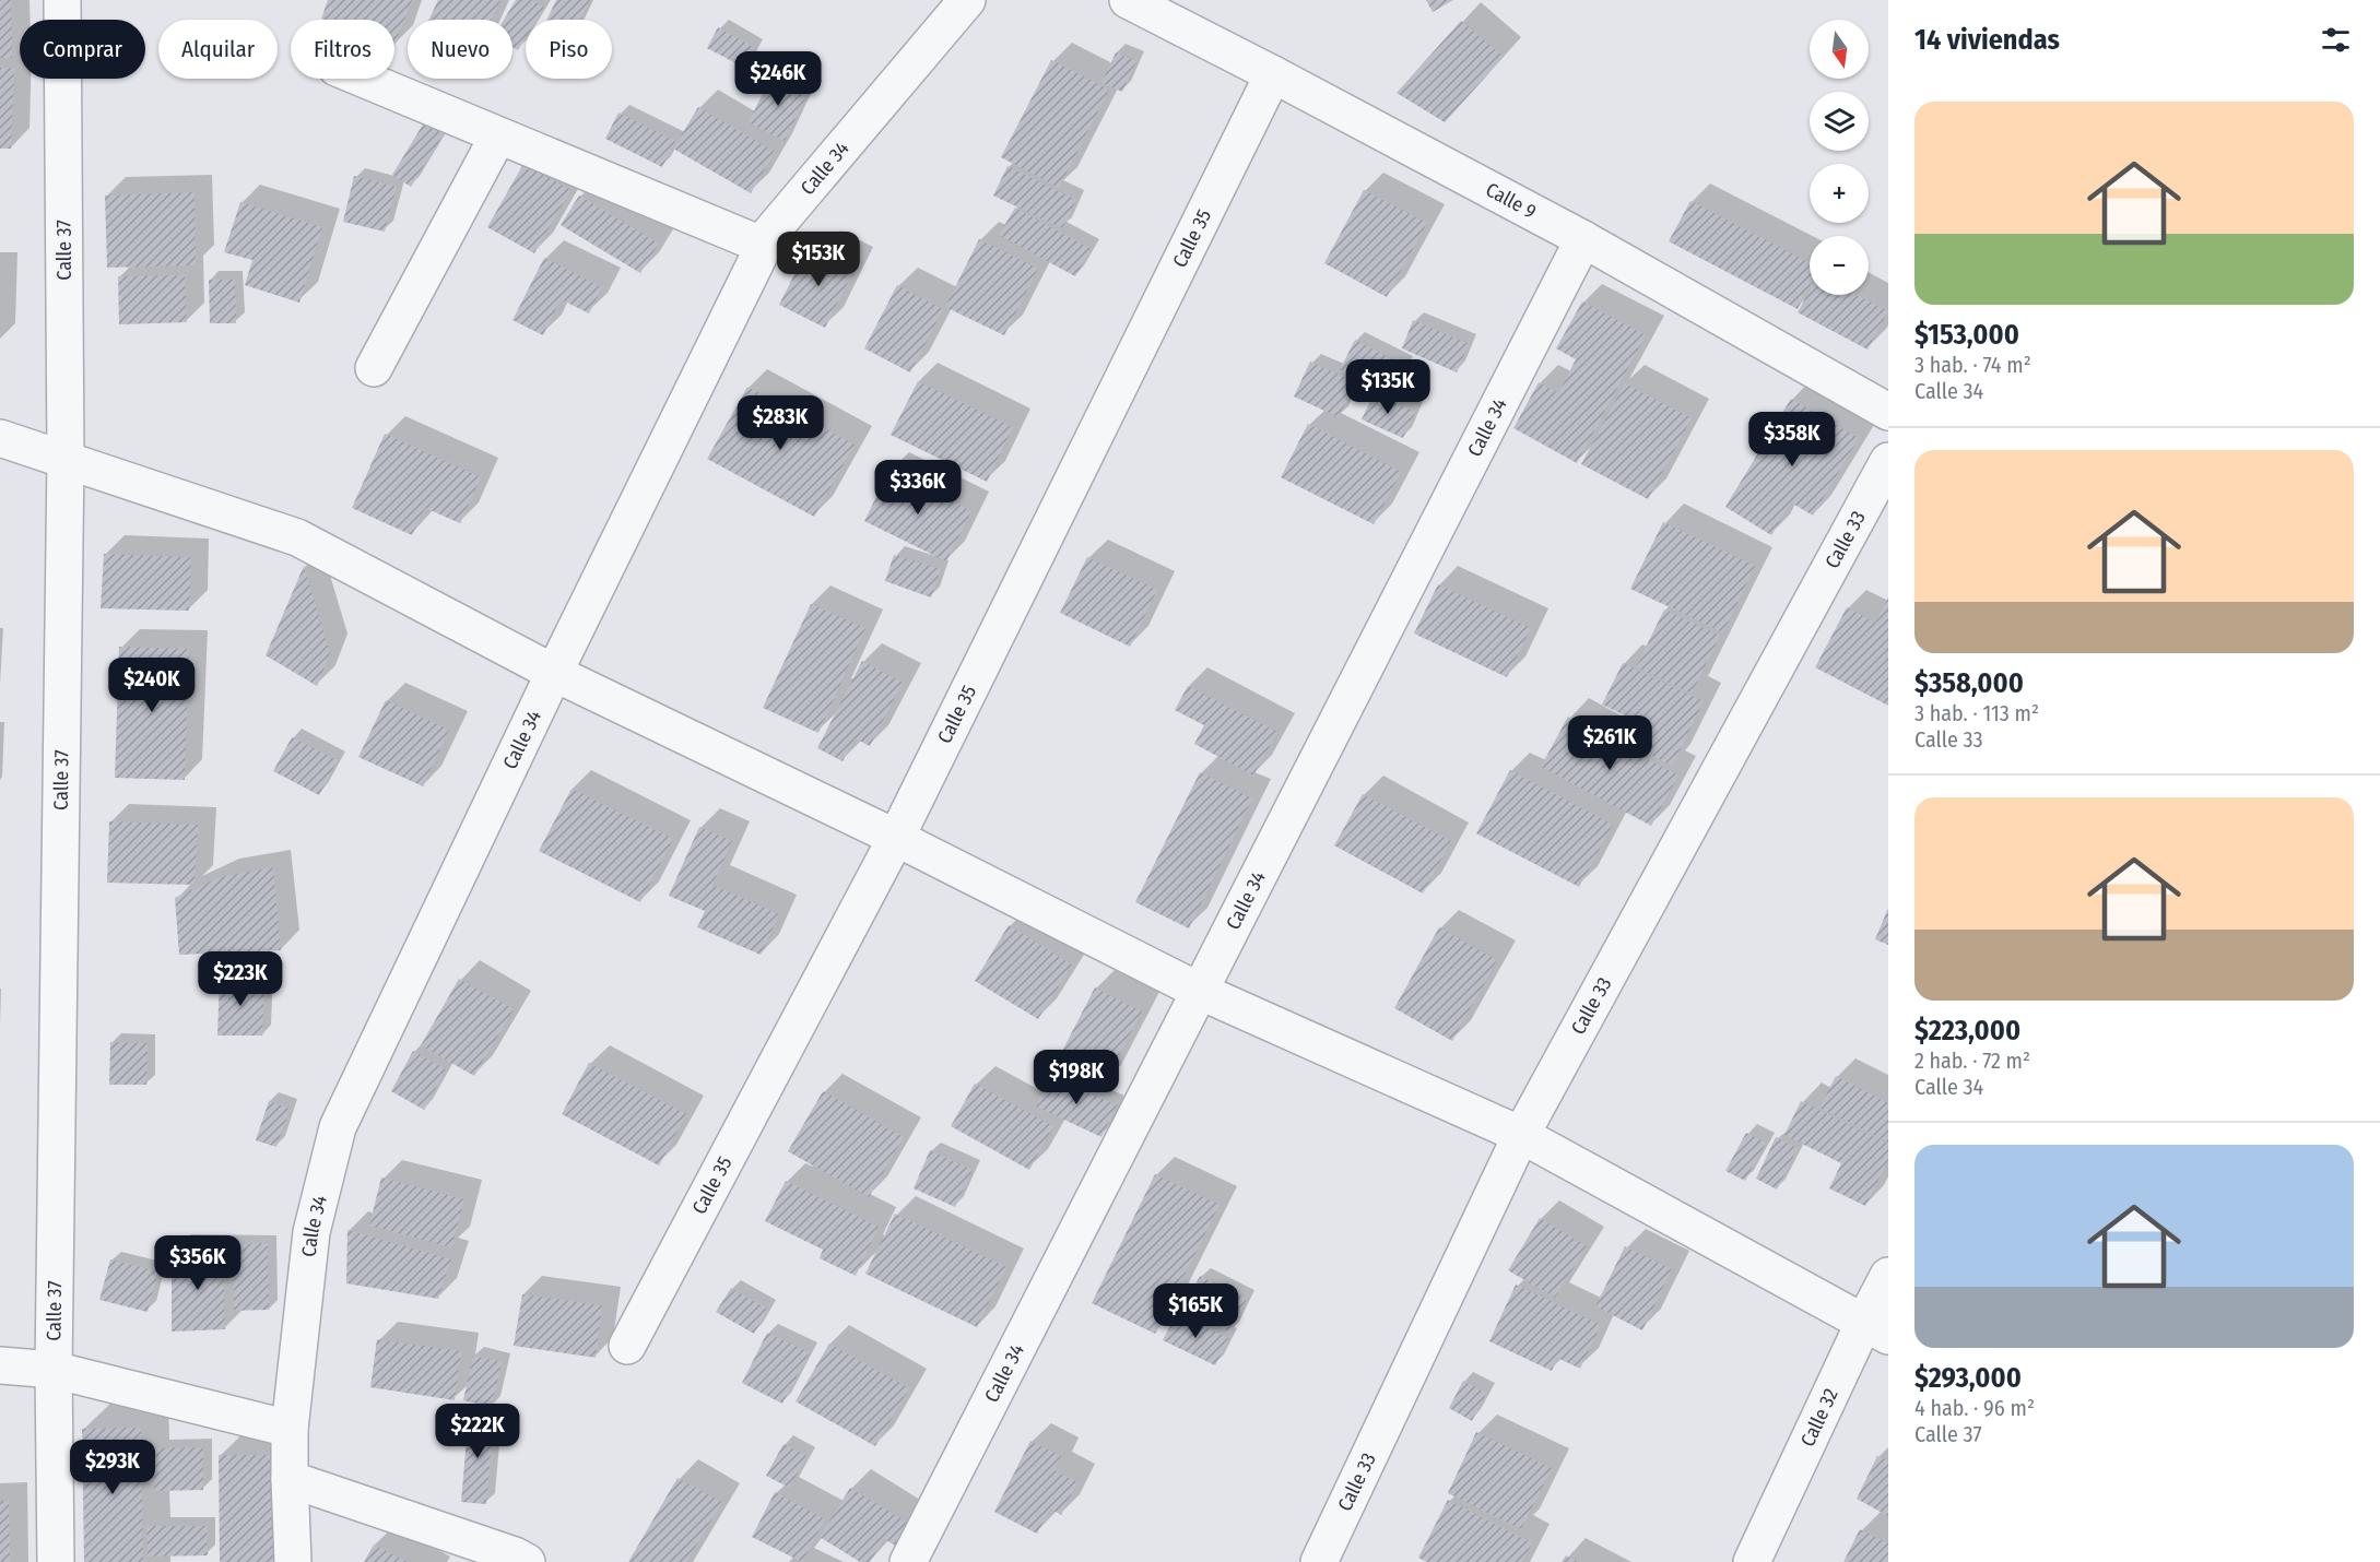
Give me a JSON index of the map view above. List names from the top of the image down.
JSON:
{
  "streets": {
    "street": [
      "Calle 34",
      "Calle 9",
      "Calle 35",
      "Calle 37",
      "Calle 33",
      "Calle 32"
    ]
  },
  "crossings": [
    ["Calle 34", "Calle 9"],
    ["Calle 9", "Calle 35"]
  ],
  "north": "bottom",
  "page": {
    "heading": "14 viviendas",
    "map_buttons": ["+", "−"],
    "chip": [
      "Comprar",
      "Alquilar",
      "Filtros",
      "Nuevo",
      "Piso"
    ],
    "price": [
      "$246K",
      "$153K",
      "$135K",
      "$283K",
      "$358K",
      "$336K",
      "$240K",
      "$261K",
      "$223K",
      "$198K",
      "$356K",
      "$165K",
      "$222K",
      "$293K"
    ],
    "list": [
      {
        "name": "$153,000",
        "note": "3 hab. · 74 m² · Calle 34"
      },
      {
        "name": "$358,000",
        "note": "3 hab. · 113 m² · Calle 33"
      },
      {
        "name": "$223,000",
        "note": "2 hab. · 72 m² · Calle 34"
      },
      {
        "name": "$293,000",
        "note": "4 hab. · 96 m² · Calle 37"
      }
    ]
  }
}
